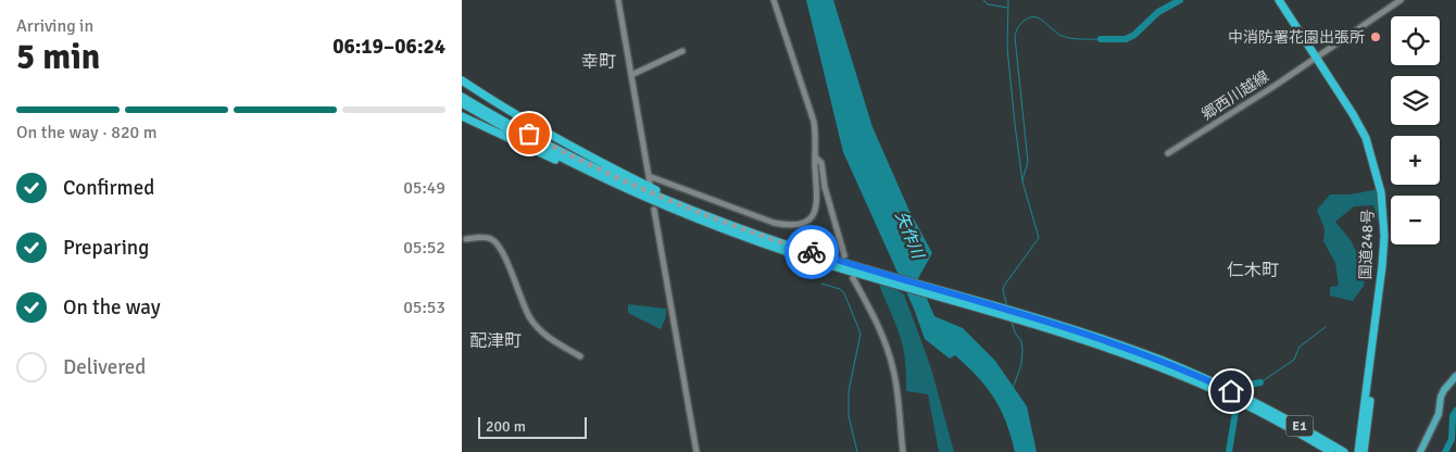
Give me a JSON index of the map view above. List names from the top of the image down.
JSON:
{
  "streets": {
    "highway": ["国道248号", "E1"],
    "street": ["郷西川越線"]
  },
  "crossings": [
    ["郷西川越線", "国道248号"]
  ],
  "districts": ["幸町", "仁木町", "配津町"],
  "water": ["矢作川"],
  "places": ["中消防署花園出張所"],
  "scale_bar": "200 m",
  "page": {
    "heading": ["5 min", "Arriving in", "06:19–06:24"],
    "map_buttons": ["+", "−"],
    "bar": "On the way · 820 m",
    "list": [
      ["Confirmed", "05:49"],
      ["Preparing", "05:52"],
      ["On the way", "05:53"],
      "Delivered"
    ],
    "scale": "200 m"
  }
}
